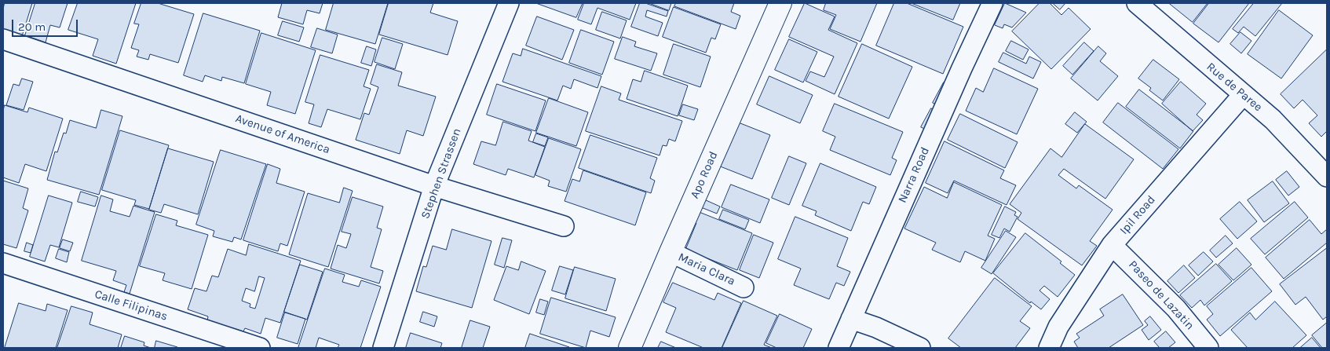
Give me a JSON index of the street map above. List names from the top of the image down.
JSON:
{
  "streets": {
    "street": [
      "Rue de Paree",
      "Avenue of America",
      "Stephen Strassen",
      "Apo Road",
      "Narra Road",
      "Ipil Road",
      "Maria Clara",
      "Paseo de Lazatin",
      "Calle Filipinas"
    ]
  },
  "crossings": [
    ["Rue de Paree", "Ipil Road"],
    ["Avenue of America", "Stephen Strassen"],
    ["Apo Road", "Maria Clara"],
    ["Ipil Road", "Paseo de Lazatin"]
  ],
  "scale_bar": "20 m"
}
